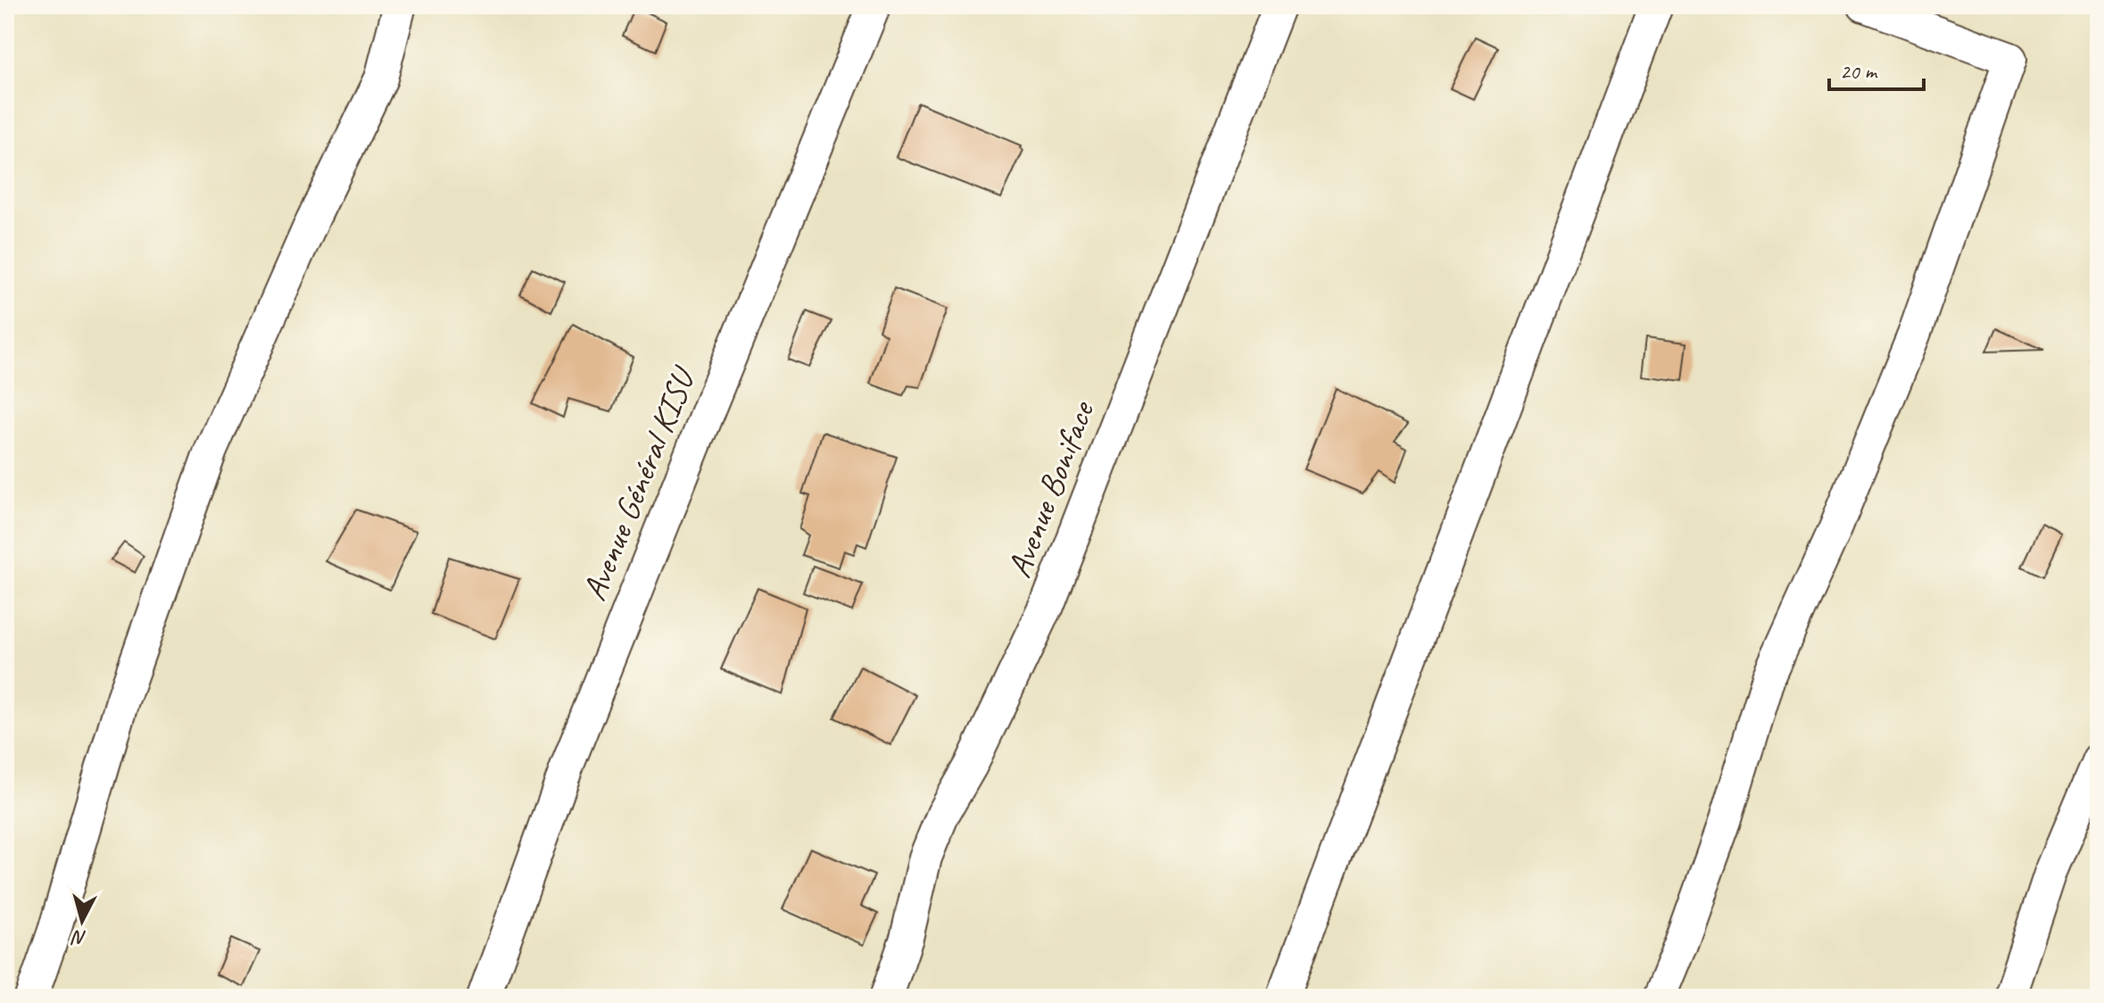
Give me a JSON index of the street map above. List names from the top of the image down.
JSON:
{
  "streets": {
    "street": ["Avenue Général KISU", "Avenue Boniface"]
  },
  "scale_bar": "20 m",
  "north": "bottom"
}
